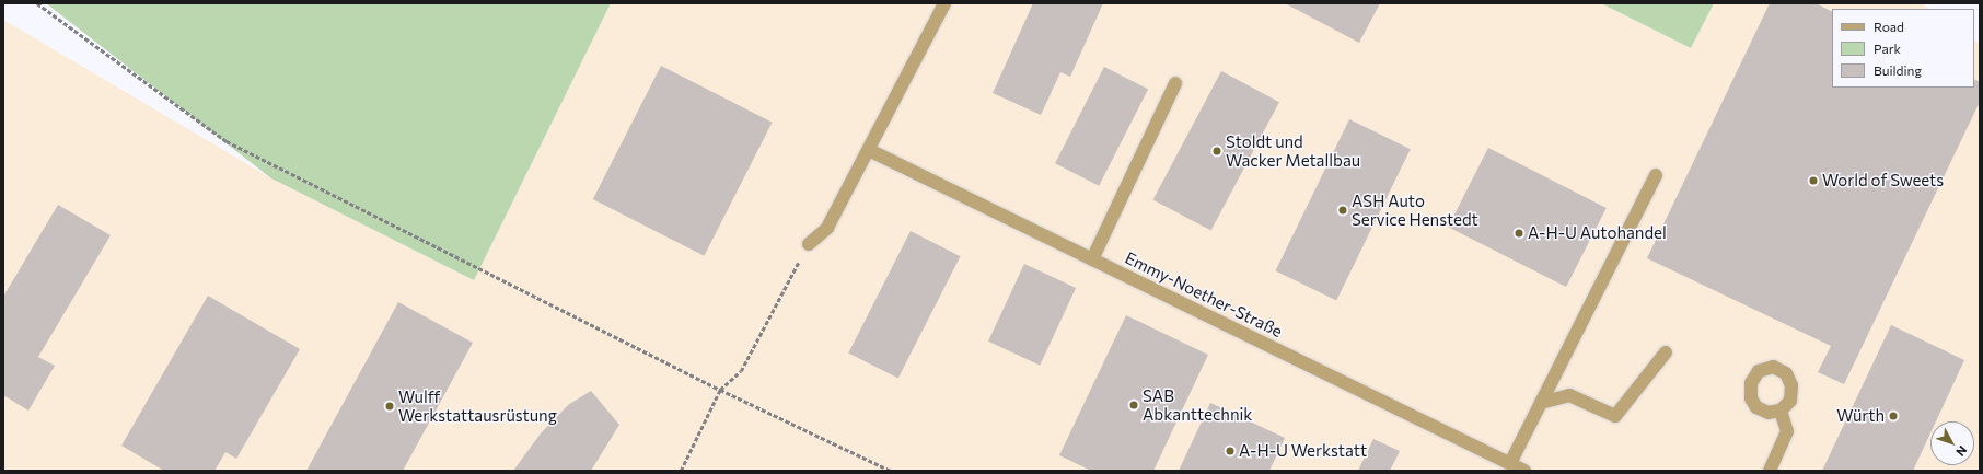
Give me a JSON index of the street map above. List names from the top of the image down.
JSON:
{
  "streets": {
    "street": ["Emmy-Noether-Straße"]
  },
  "places": [
    "Stoldt und Wacker Metallbau",
    "World of Sweets",
    "ASH Auto Service Henstedt",
    "A-H-U Autohandel",
    "SAB Abkanttechnik",
    "Wulff Werkstattausrüstung",
    "Würth",
    "A-H-U Werkstatt"
  ],
  "legend": ["Road", "Park", "Building"],
  "north": "bottom right"
}
